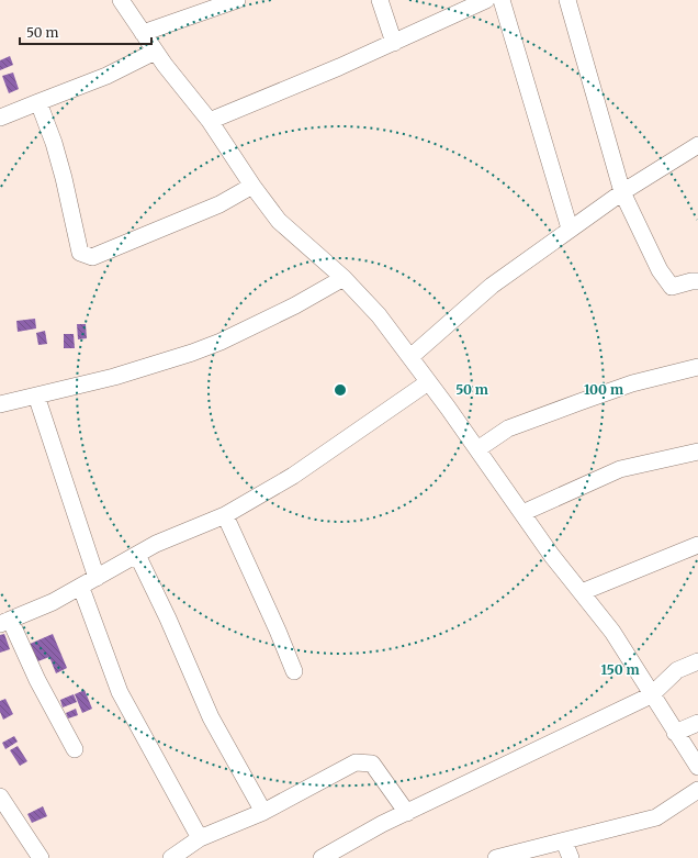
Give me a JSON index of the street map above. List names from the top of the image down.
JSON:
{
  "scale_bar": "50 m",
  "rings": ["50 m", "100 m", "150 m"]
}
